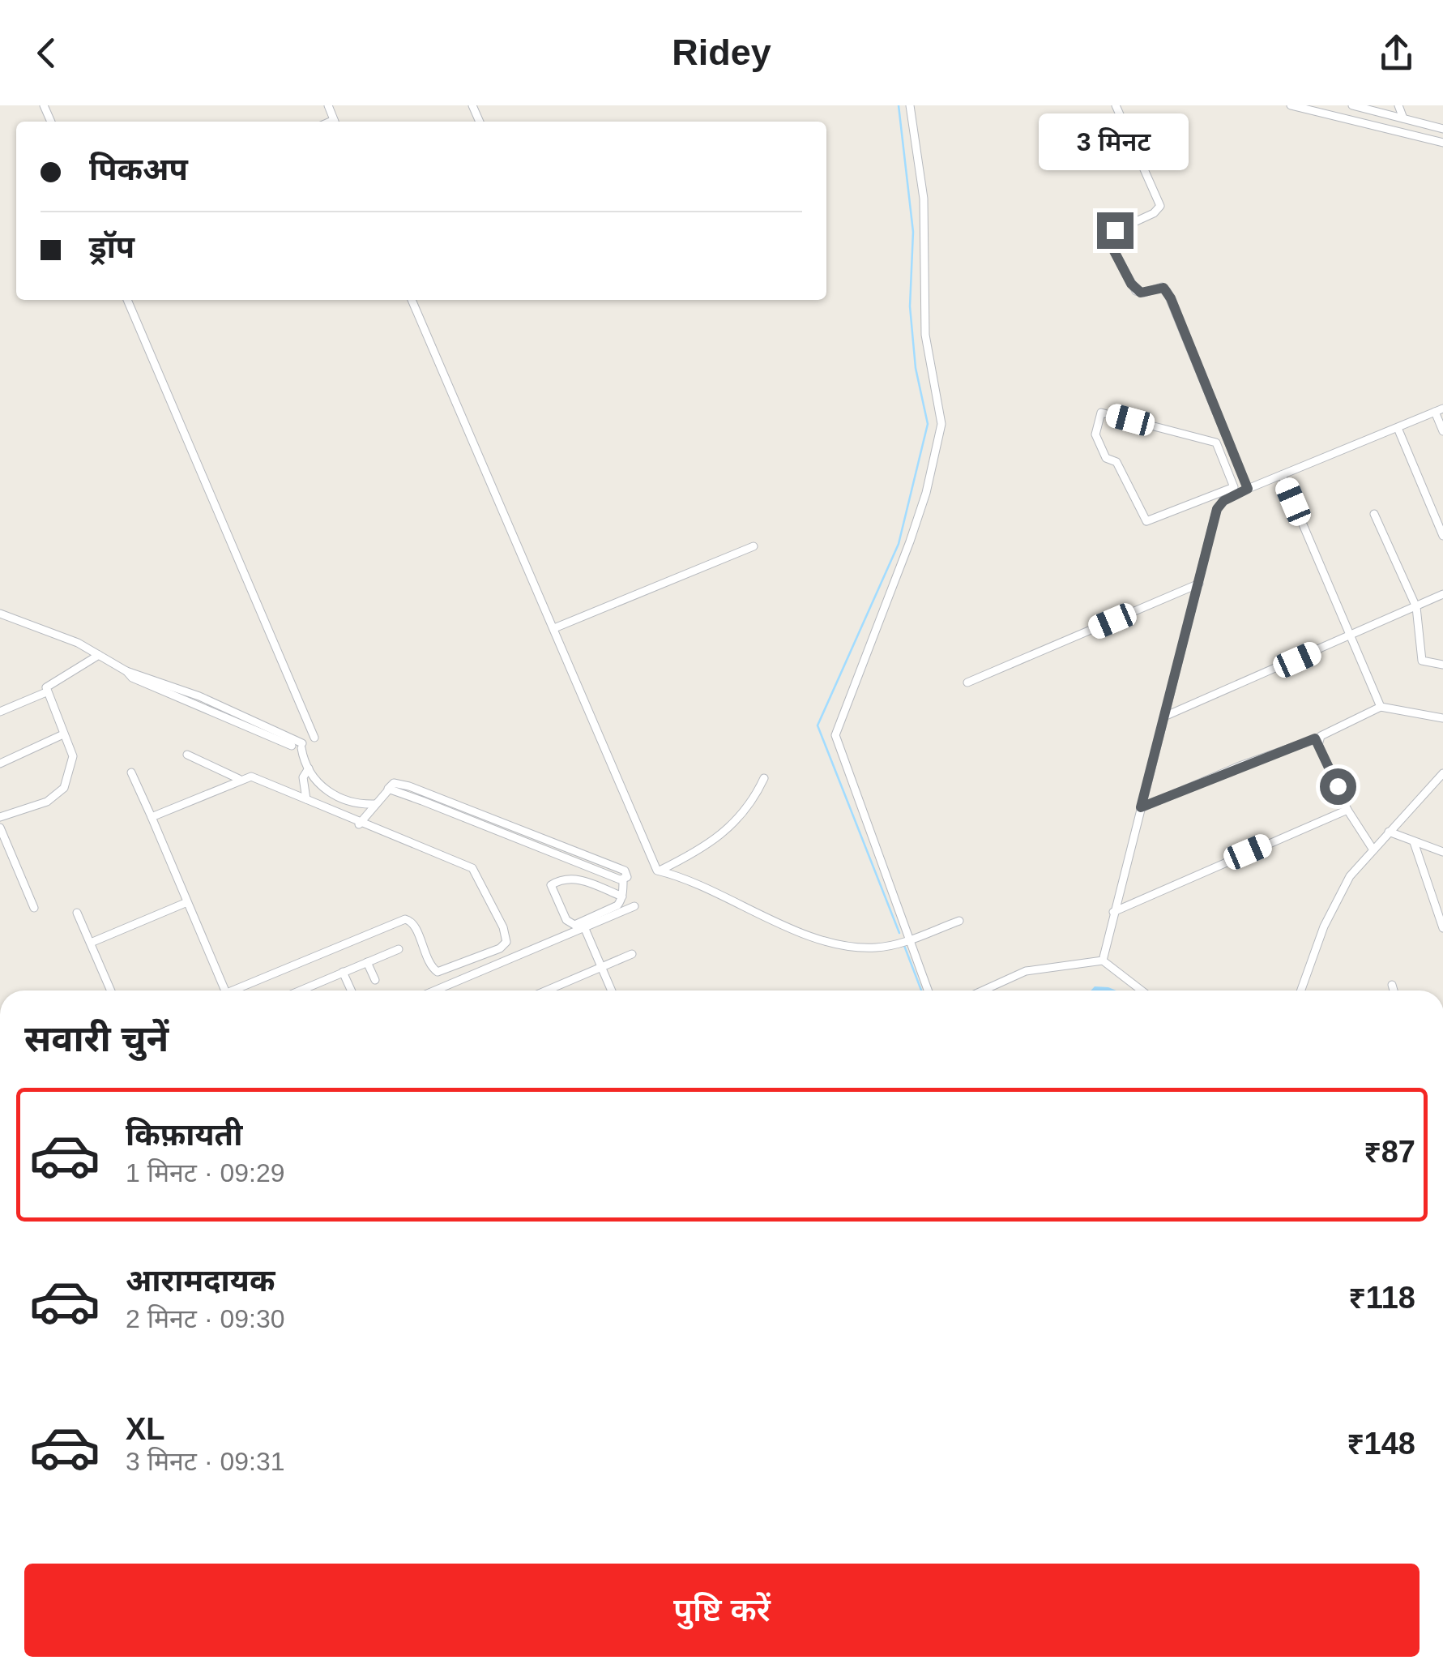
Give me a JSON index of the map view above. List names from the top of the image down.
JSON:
{
  "page": {
    "header": "Ridey",
    "bubble": "3 मिनट",
    "banner": ["पिकअप", "ड्रॉप"],
    "heading": "सवारी चुनें",
    "list": [
      {
        "name": "किफ़ायती",
        "note": "1 मिनट · 09:29",
        "value": "₹87"
      },
      {
        "name": "आरामदायक",
        "note": "2 मिनट · 09:30",
        "value": "₹118"
      },
      {
        "name": "XL",
        "note": "3 मिनट · 09:31",
        "value": "₹148"
      }
    ],
    "buttons": "पुष्टि करें"
  }
}
